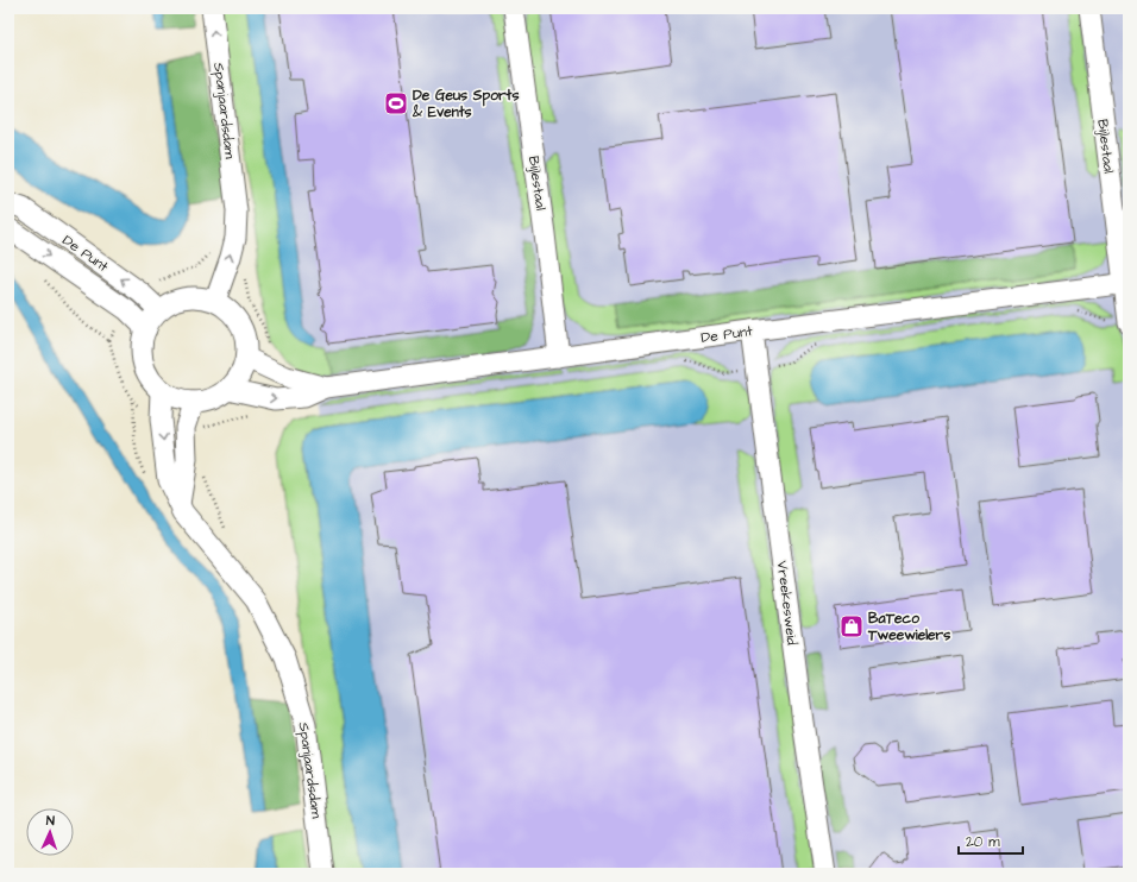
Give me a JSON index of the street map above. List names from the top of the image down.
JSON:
{
  "streets": {
    "street": [
      "Spanjaardsdam",
      "Bijlestaal",
      "De Punt",
      "Vreekesweid"
    ]
  },
  "crossings": [
    ["Spanjaardsdam", "De Punt"],
    ["Bijlestaal", "De Punt"],
    ["De Punt", "Vreekesweid"]
  ],
  "places": {
    "sports": ["De Geus Sports & Events"],
    "shop": ["BaTeco Tweewielers"]
  },
  "scale_bar": "20 m",
  "north": "top"
}
